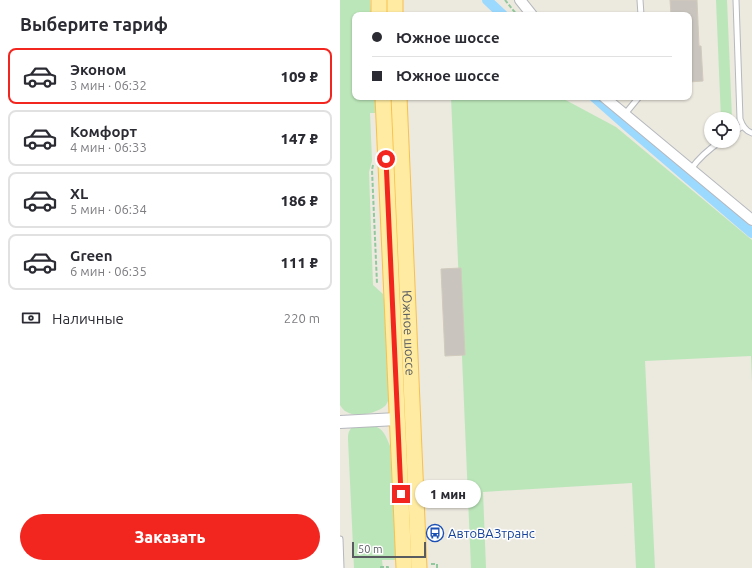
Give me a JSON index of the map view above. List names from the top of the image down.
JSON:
{
  "streets": {
    "main road": ["Южное шоссе"]
  },
  "places": {
    "bus stop": ["АвтоВАЗтранс"]
  },
  "scale_bar": "50 m",
  "page": {
    "heading": "Выберите тариф",
    "banner": ["Южное шоссе", "Южное шоссе"],
    "list": [
      {
        "name": "Эконом",
        "note": "3 мин · 06:32",
        "value": "109 ₽"
      },
      {
        "name": "Комфорт",
        "note": "4 мин · 06:33",
        "value": "147 ₽"
      },
      {
        "name": "XL",
        "note": "5 мин · 06:34",
        "value": "186 ₽"
      },
      {
        "name": "Green",
        "note": "6 мин · 06:35",
        "value": "111 ₽"
      }
    ],
    "pay": ["Наличные", "220 m"],
    "bubble": "1 мин",
    "buttons": "Заказать",
    "scale": "50 m"
  }
}
